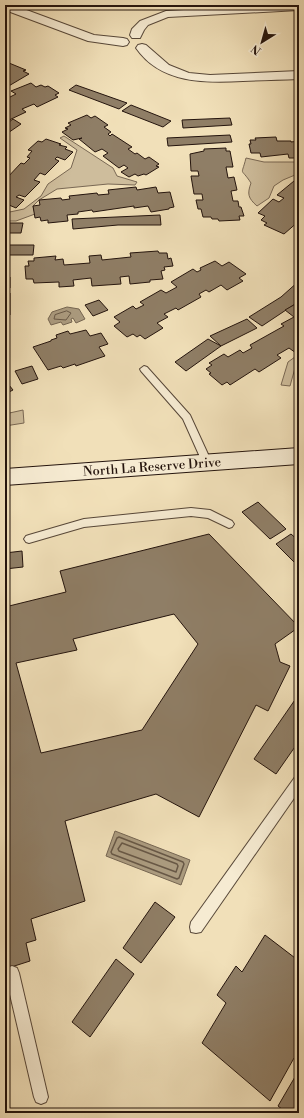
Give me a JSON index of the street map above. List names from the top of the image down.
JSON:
{
  "streets": {
    "street": ["North La Reserve Drive"]
  },
  "north": "bottom left"
}
